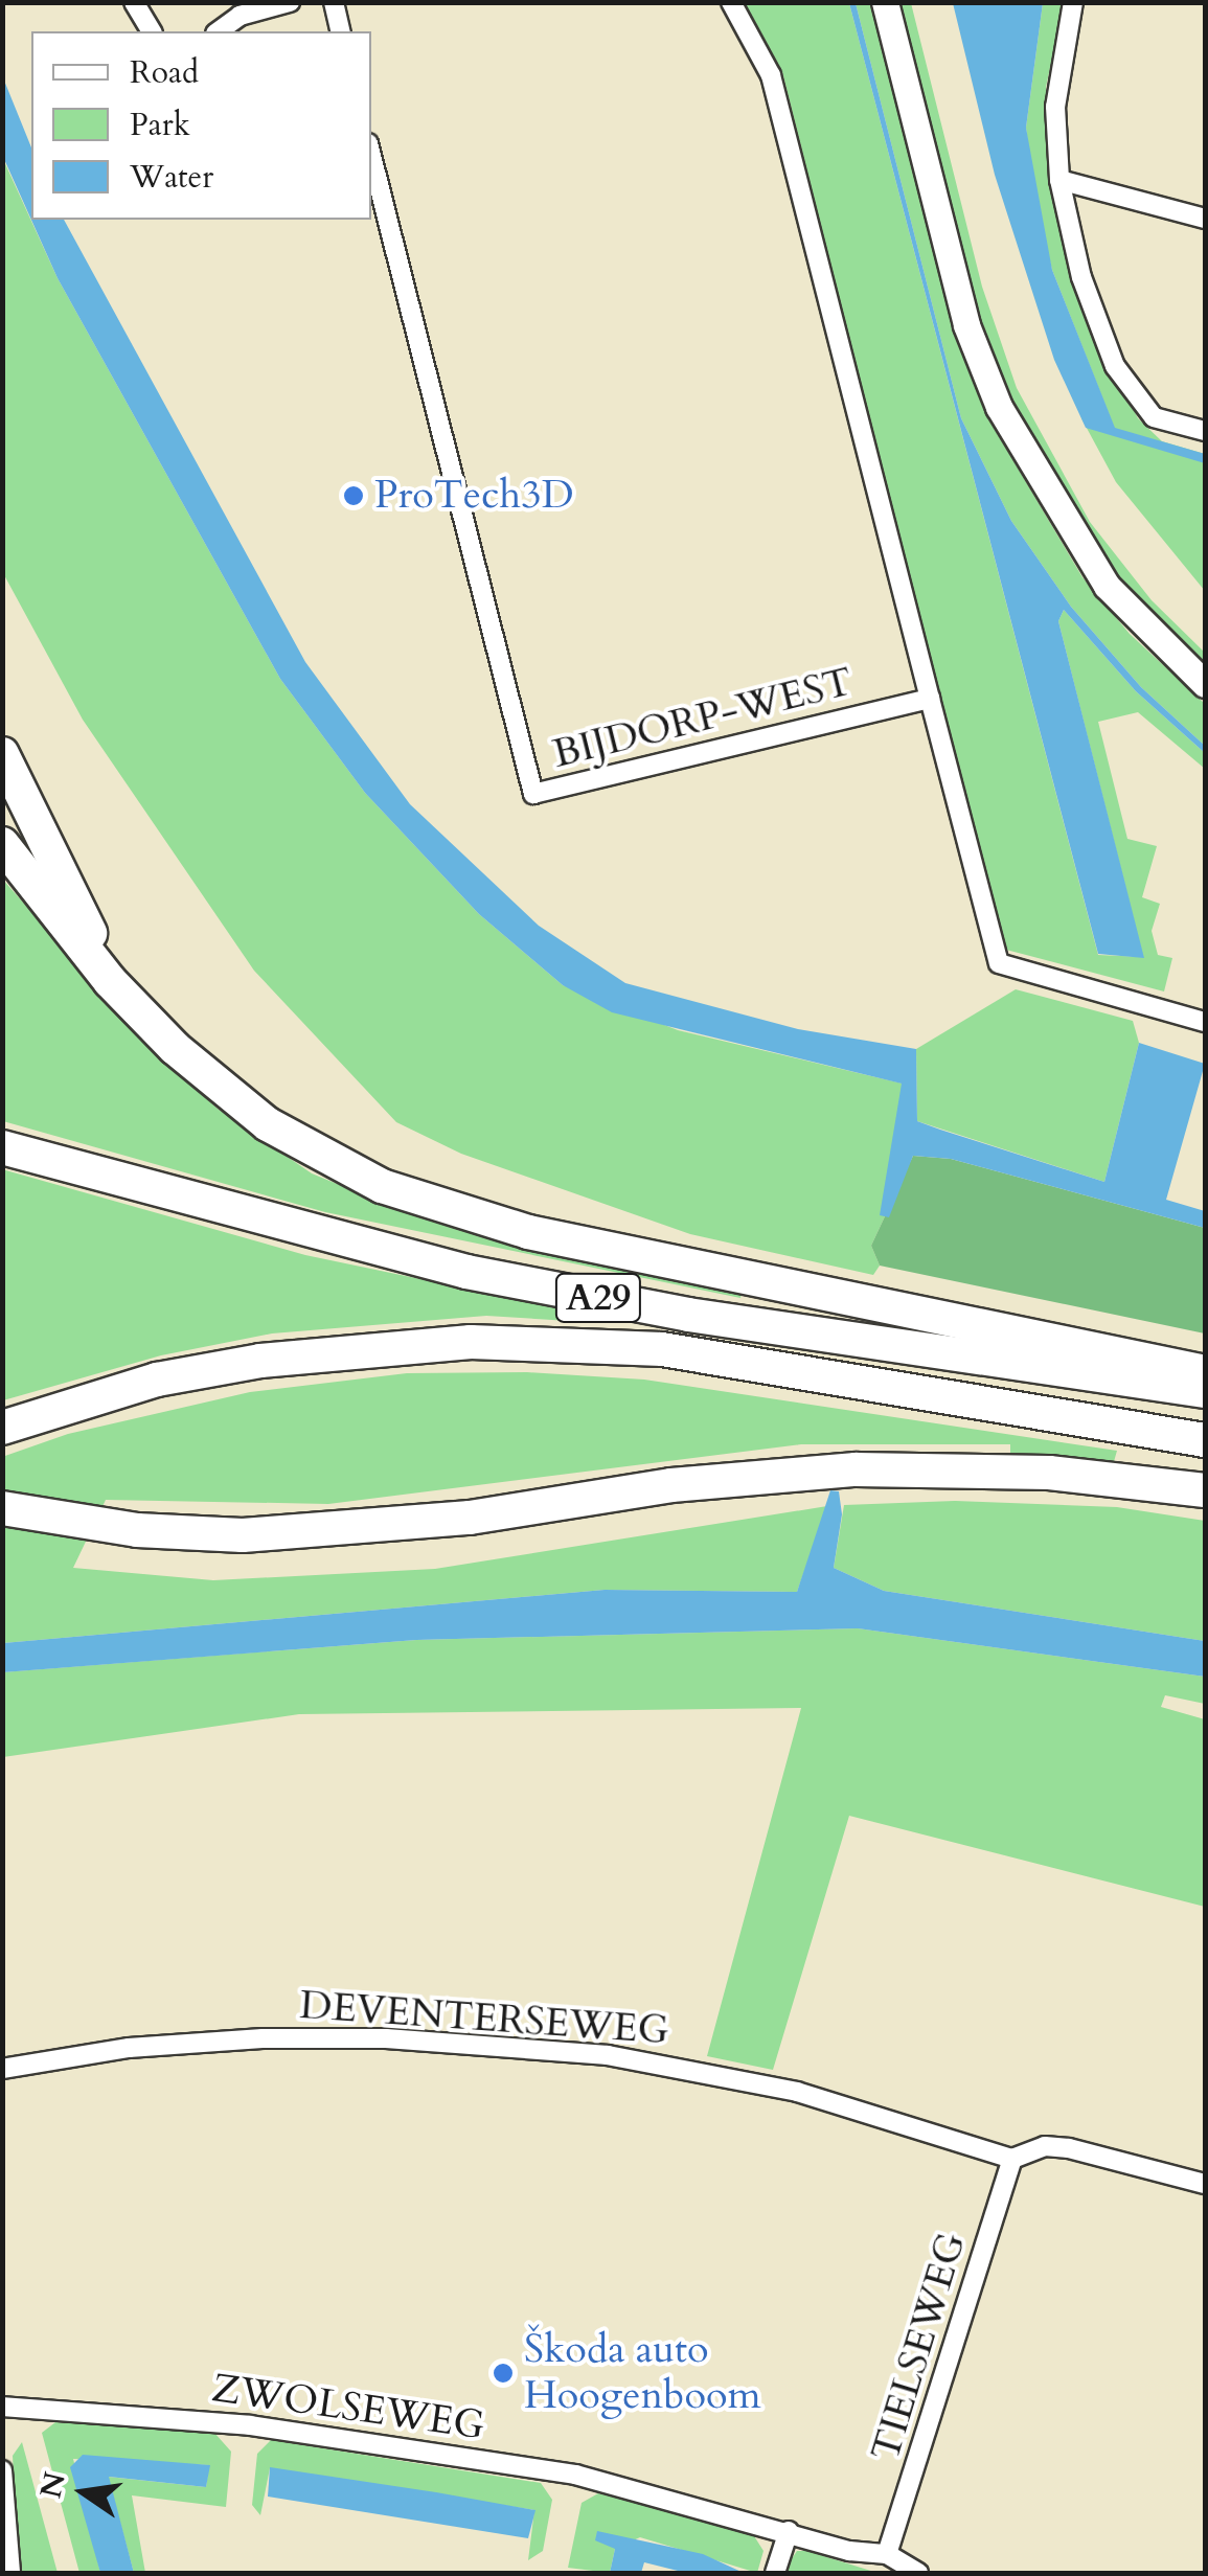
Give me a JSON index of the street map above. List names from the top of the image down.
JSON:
{
  "streets": {
    "highway": ["A29"],
    "street": [
      "BIJDORP-WEST",
      "DEVENTERSEWEG",
      "TIELSEWEG",
      "ZWOLSEWEG"
    ]
  },
  "crossings": [
    ["DEVENTERSEWEG", "TIELSEWEG"],
    ["TIELSEWEG", "ZWOLSEWEG"]
  ],
  "places": ["ProTech3D", "Škoda auto Hoogenboom"],
  "legend": ["Road", "Park", "Water"],
  "north": "left"
}
